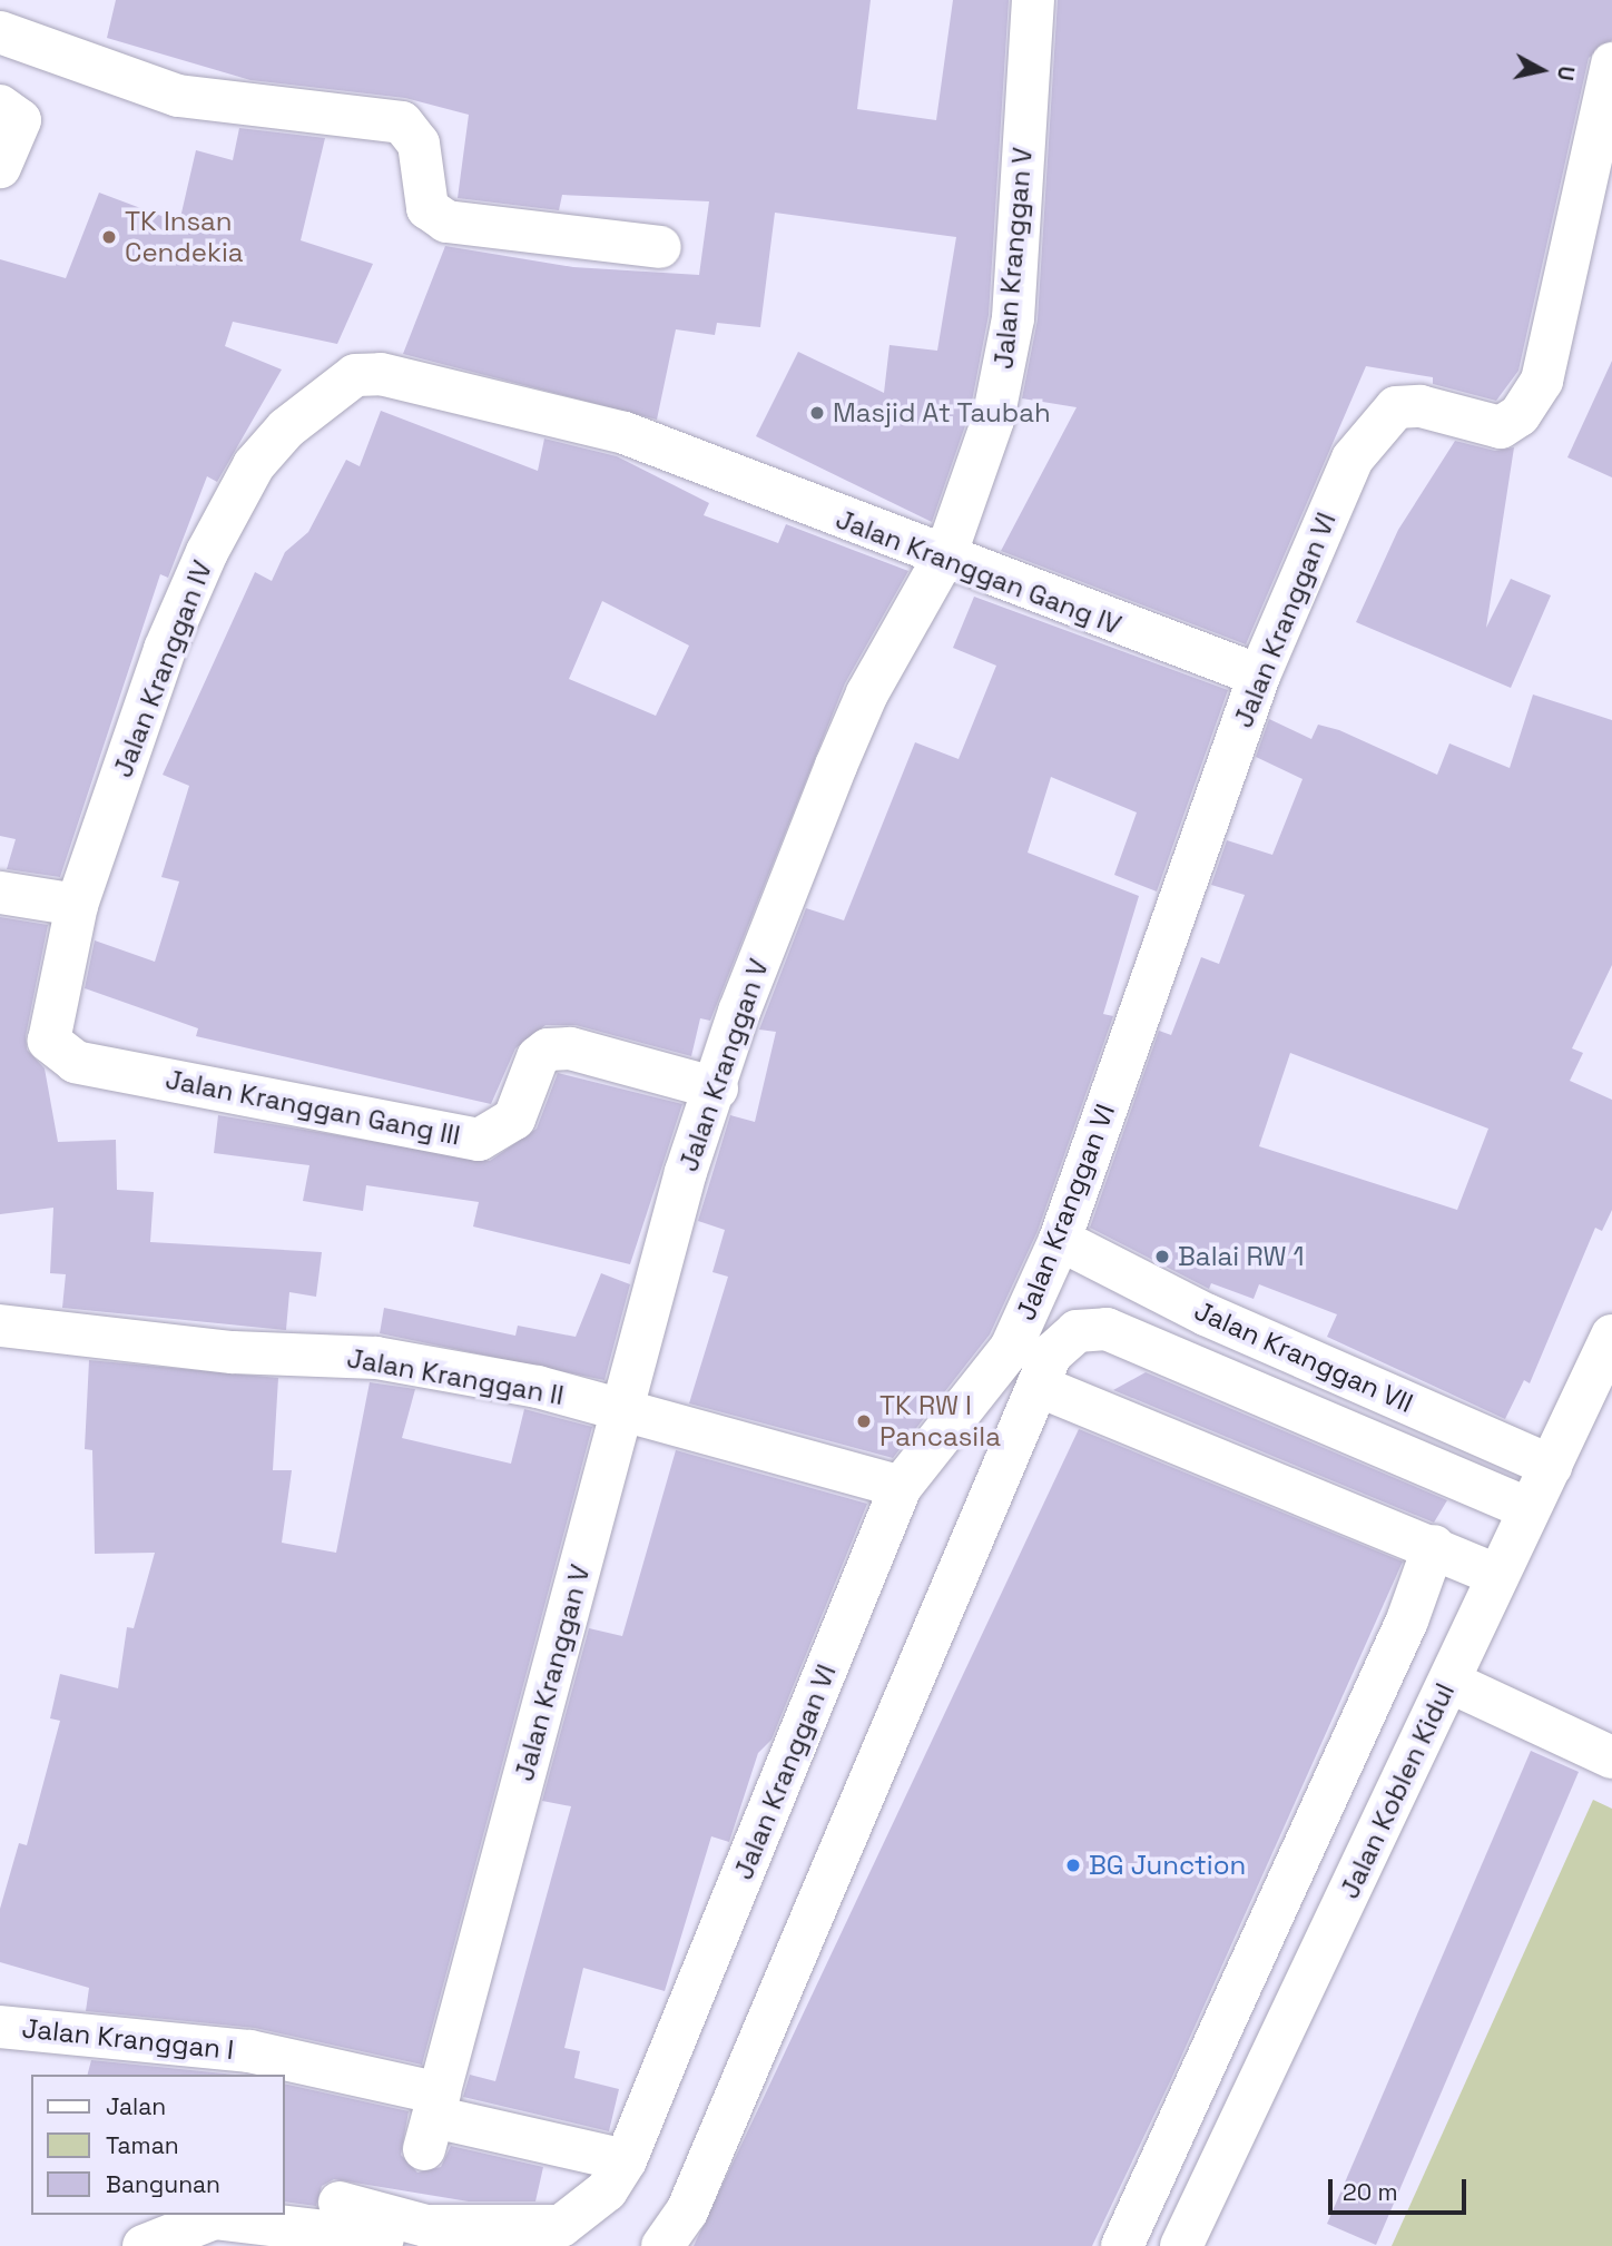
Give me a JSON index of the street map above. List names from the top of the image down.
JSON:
{
  "streets": {
    "street": [
      "Jalan Kranggan V",
      "Jalan Kranggan Gang IV",
      "Jalan Kranggan VI",
      "Jalan Kranggan IV",
      "Jalan Kranggan Gang III",
      "Jalan Kranggan VII",
      "Jalan Kranggan II",
      "Jalan Koblen Kidul",
      "Jalan Kranggan I"
    ]
  },
  "crossings": [
    ["Jalan Kranggan V", "Jalan Kranggan Gang IV"],
    ["Jalan Kranggan V", "Jalan Kranggan Gang III"],
    ["Jalan Kranggan V", "Jalan Kranggan II"],
    ["Jalan Kranggan V", "Jalan Kranggan I"],
    ["Jalan Kranggan Gang IV", "Jalan Kranggan VI"],
    ["Jalan Kranggan Gang IV", "Jalan Kranggan IV"],
    ["Jalan Kranggan VI", "Jalan Kranggan VII"],
    ["Jalan Kranggan VI", "Jalan Kranggan II"],
    ["Jalan Kranggan VI", "Jalan Kranggan I"],
    ["Jalan Kranggan IV", "Jalan Kranggan Gang III"],
    ["Jalan Kranggan VII", "Jalan Koblen Kidul"]
  ],
  "places": [
    "TK Insan Cendekia",
    "Masjid At Taubah",
    "Balai RW 1",
    "TK RW I Pancasila",
    "BG Junction"
  ],
  "legend": ["Jalan", "Taman", "Bangunan"],
  "scale_bar": "20 m",
  "north": "right"
}
